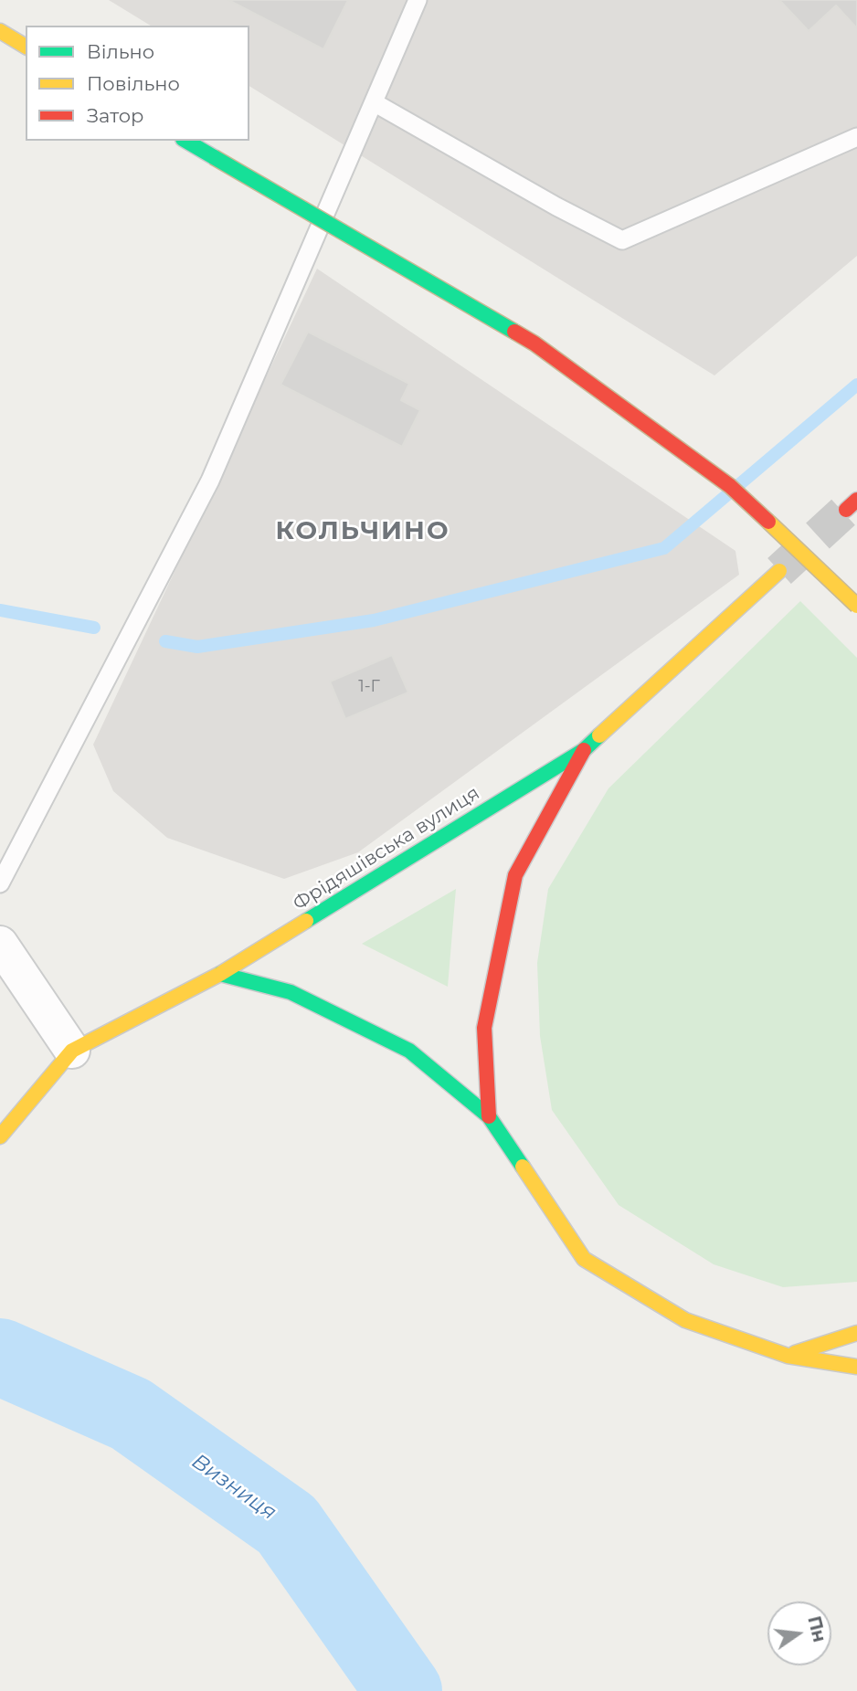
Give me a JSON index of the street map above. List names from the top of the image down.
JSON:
{
  "streets": {
    "main road": ["Фрідяшівська вулиця"]
  },
  "districts": ["КОЛЬЧИНО"],
  "water": ["Визниця"],
  "house_numbers": ["1-Г"],
  "legend": ["Вільно", "Повільно", "Затор"],
  "north": "right"
}
